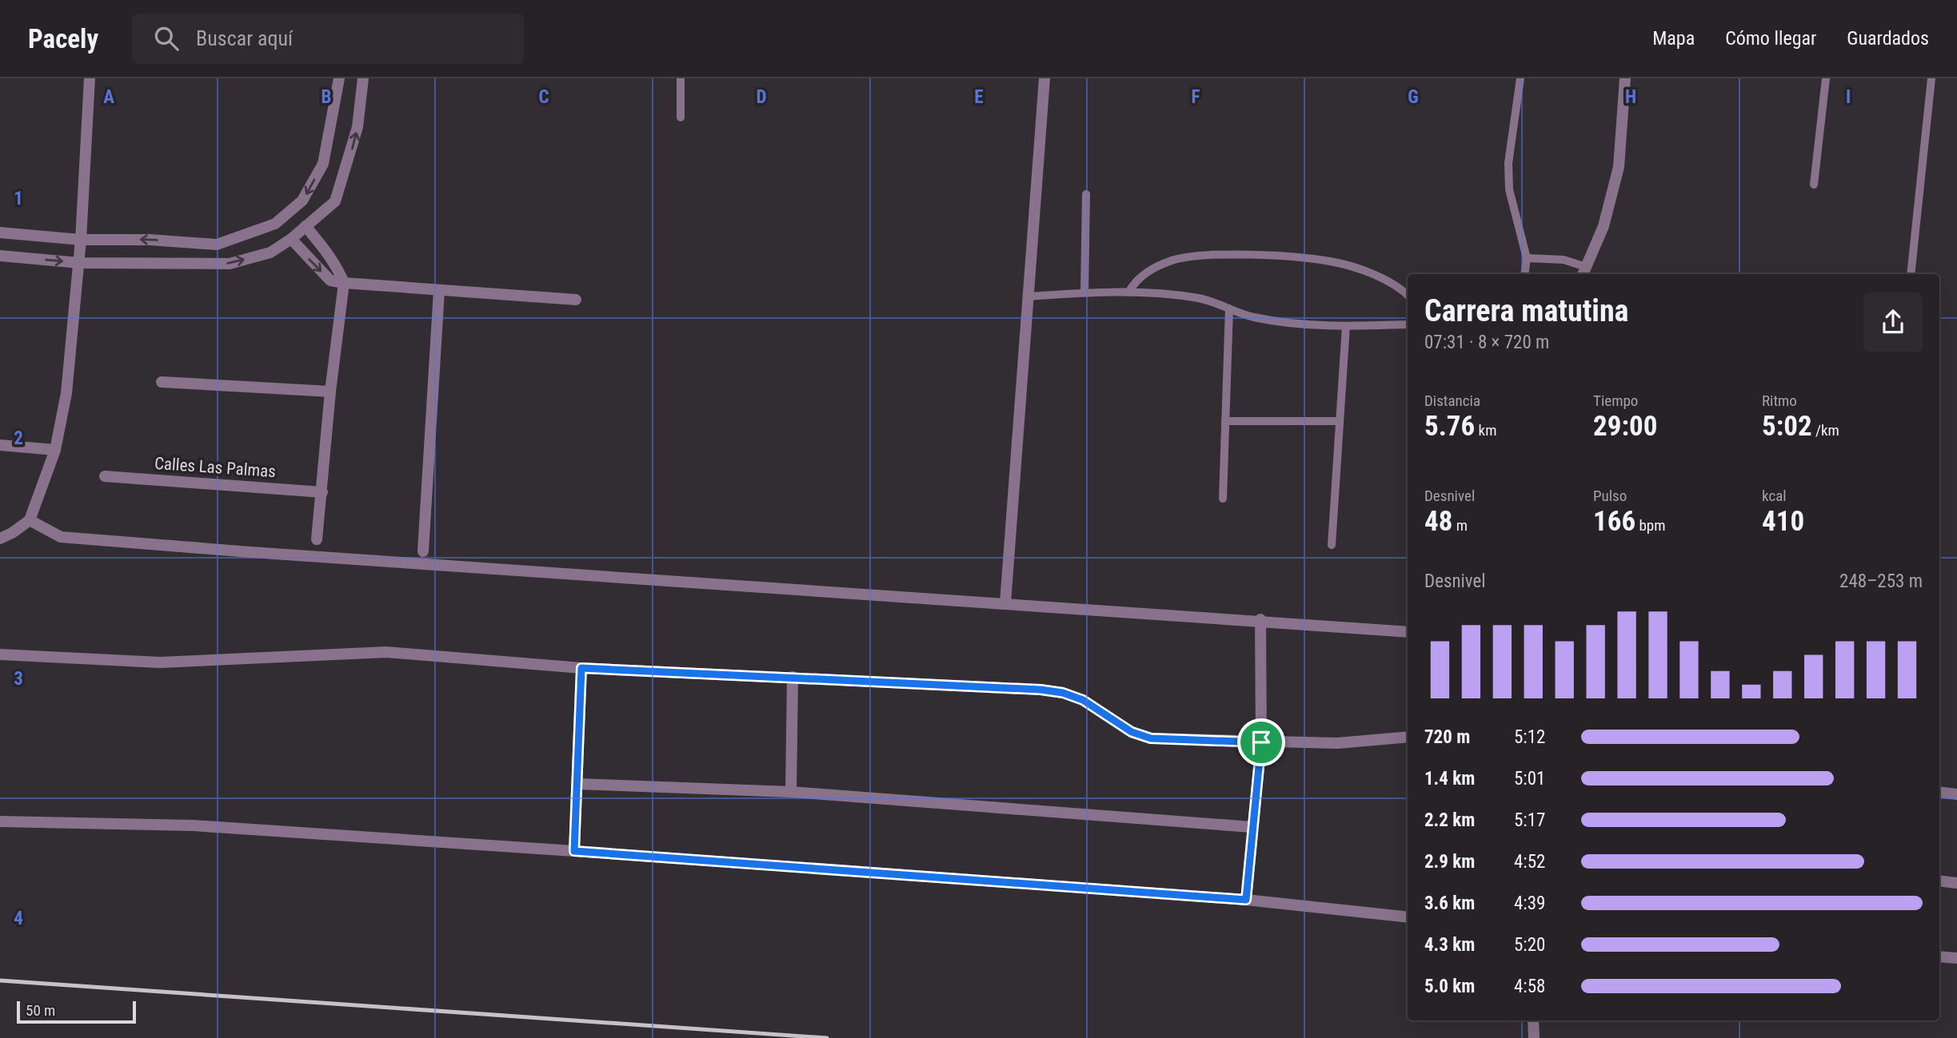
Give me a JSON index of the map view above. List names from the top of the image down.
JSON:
{
  "streets": {
    "street": ["Calles Las Palmas"]
  },
  "scale_bar": "50 m",
  "page": {
    "header": "Pacely",
    "search": "Buscar aquí",
    "nav": ["Mapa", "Cómo llegar", "Guardados"],
    "heading": ["Carrera matutina", "07:31 · 8 × 720 m"],
    "stats": [
      ["Distancia", "5.76 km"],
      ["Tiempo", "29:00"],
      ["Ritmo", "5:02 /km"],
      ["Desnivel", "48 m"],
      ["Pulso", "166 bpm"],
      ["kcal", "410"]
    ],
    "chart": ["Desnivel", "248–253 m"],
    "list": [
      {
        "name": "720 m",
        "note": "5:12"
      },
      {
        "name": "1.4 km",
        "note": "5:01"
      },
      {
        "name": "2.2 km",
        "note": "5:17"
      },
      {
        "name": "2.9 km",
        "note": "4:52"
      },
      {
        "name": "3.6 km",
        "note": "4:39"
      },
      {
        "name": "4.3 km",
        "note": "5:20"
      },
      {
        "name": "5.0 km",
        "note": "4:58"
      }
    ],
    "scale": "50 m"
  },
  "grid": {
    "columns": [
      "A",
      "B",
      "C",
      "D",
      "E",
      "F",
      "G",
      "H",
      "I"
    ],
    "rows": [
      "1",
      "2",
      "3",
      "4"
    ]
  }
}
